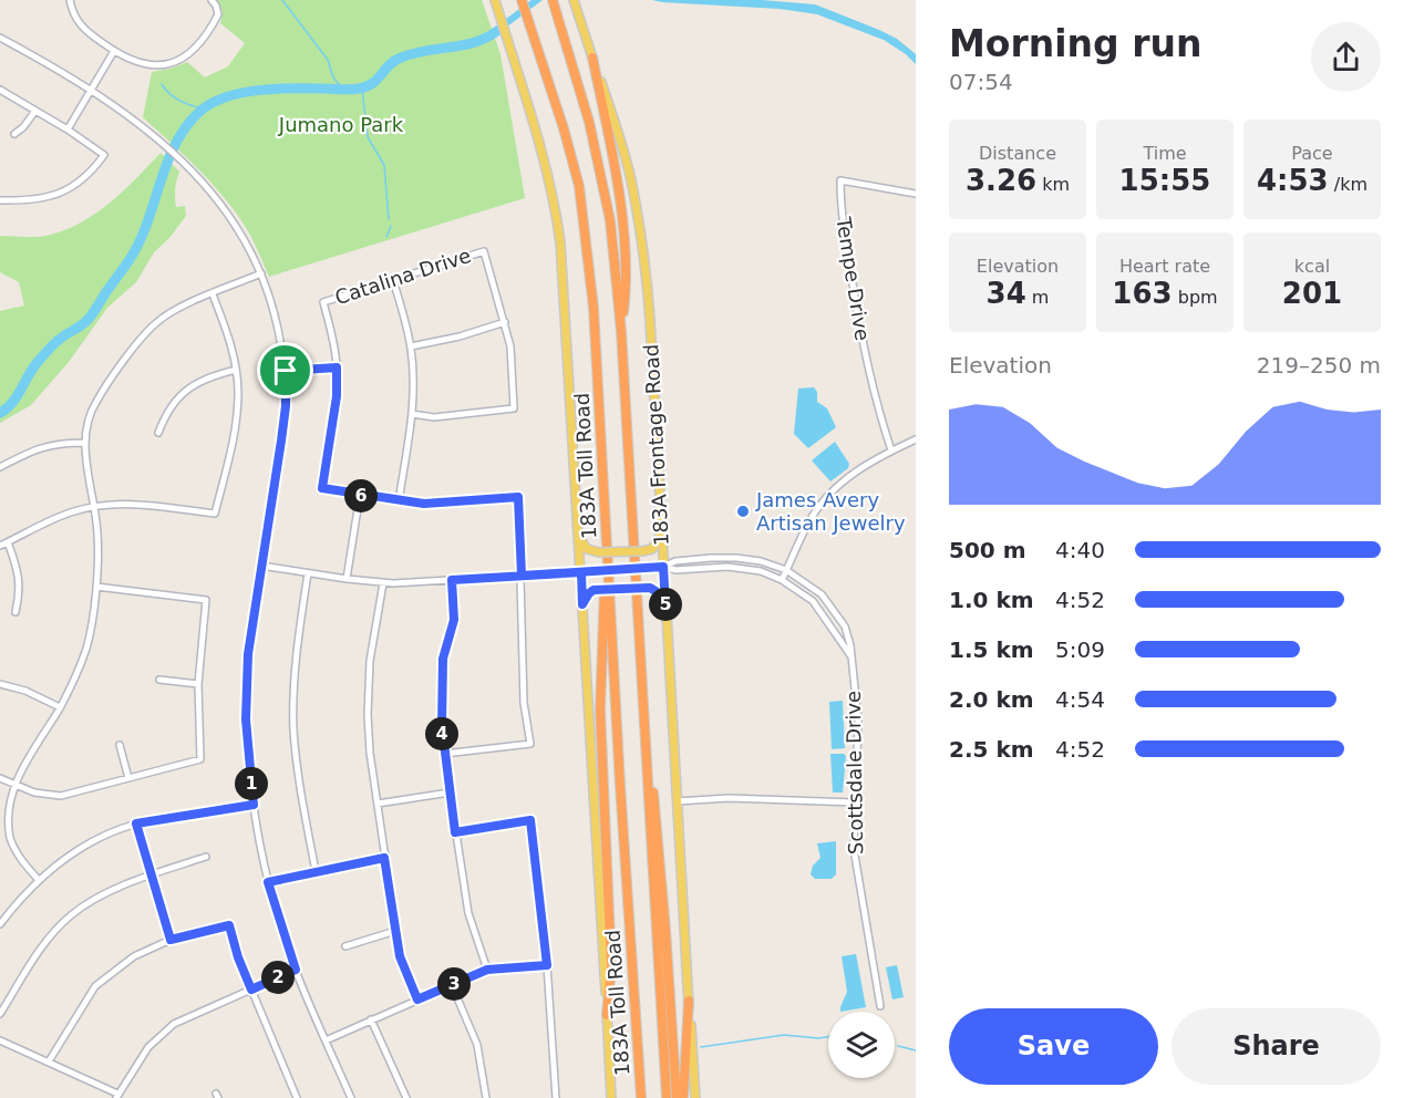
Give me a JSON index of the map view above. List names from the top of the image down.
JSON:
{
  "streets": {
    "highway": ["183A Toll Road"],
    "main road": ["183A Frontage Road"],
    "street": ["Catalina Drive", "Tempe Drive", "Scottsdale Drive"]
  },
  "crossings": [
    ["183A Frontage Road", "Scottsdale Drive"]
  ],
  "parks": ["Jumano Park"],
  "places": ["James Avery Artisan Jewelry"],
  "page": {
    "heading": ["Morning run", "07:54"],
    "stats": [
      ["Distance", "3.26 km"],
      ["Time", "15:55"],
      ["Pace", "4:53 /km"],
      ["Elevation", "34 m"],
      ["Heart rate", "163 bpm"],
      ["kcal", "201"]
    ],
    "chart": ["Elevation", "219–250 m"],
    "pins": [
      "6",
      "5",
      "4",
      "1",
      "2",
      "3"
    ],
    "list": [
      {
        "name": "500 m",
        "note": "4:40"
      },
      {
        "name": "1.0 km",
        "note": "4:52"
      },
      {
        "name": "1.5 km",
        "note": "5:09"
      },
      {
        "name": "2.0 km",
        "note": "4:54"
      },
      {
        "name": "2.5 km",
        "note": "4:52"
      }
    ],
    "buttons": ["Save", "Share"]
  }
}
